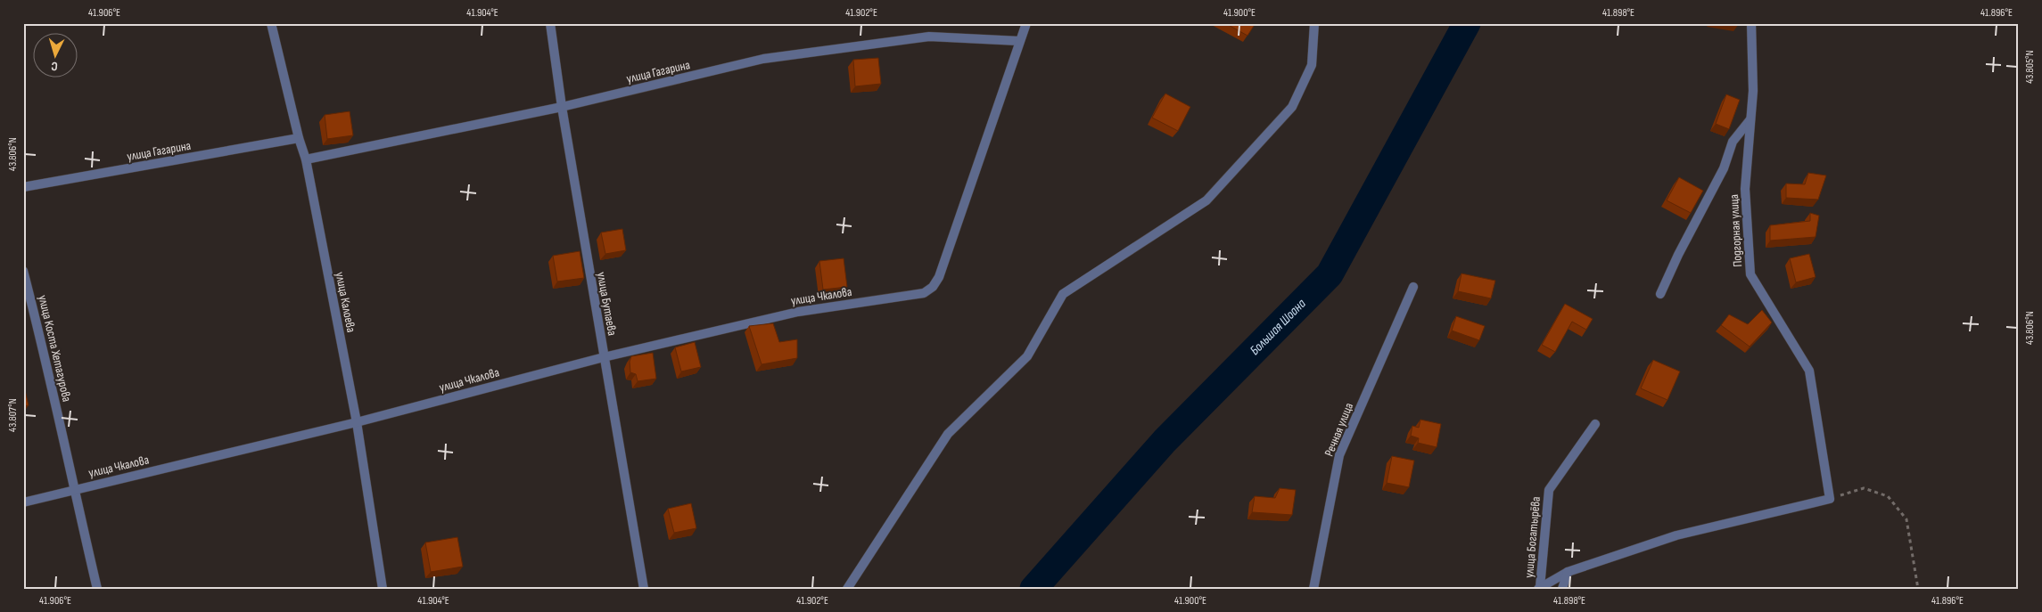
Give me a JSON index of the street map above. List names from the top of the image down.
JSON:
{
  "streets": {
    "street": [
      "улица Гагарина",
      "Подгорная улица",
      "улица Чкалова",
      "улица Калоева",
      "улица Бутаева",
      "улица Коста Хетагурова",
      "Речная улица",
      "улица Богатырёва"
    ]
  },
  "crossings": [
    ["улица Гагарина", "улица Чкалова"],
    ["улица Гагарина", "улица Калоева"],
    ["улица Гагарина", "улица Бутаева"],
    ["улица Чкалова", "улица Калоева"],
    ["улица Чкалова", "улица Бутаева"],
    ["улица Чкалова", "улица Коста Хетагурова"]
  ],
  "water": ["Большая Шоана"],
  "north": "bottom",
  "coordinates": [
    "41.906°E",
    "41.904°E",
    "41.902°E",
    "41.900°E",
    "41.898°E",
    "41.896°E",
    "43.805°N",
    "43.806°N",
    "43.807°N"
  ]
}
